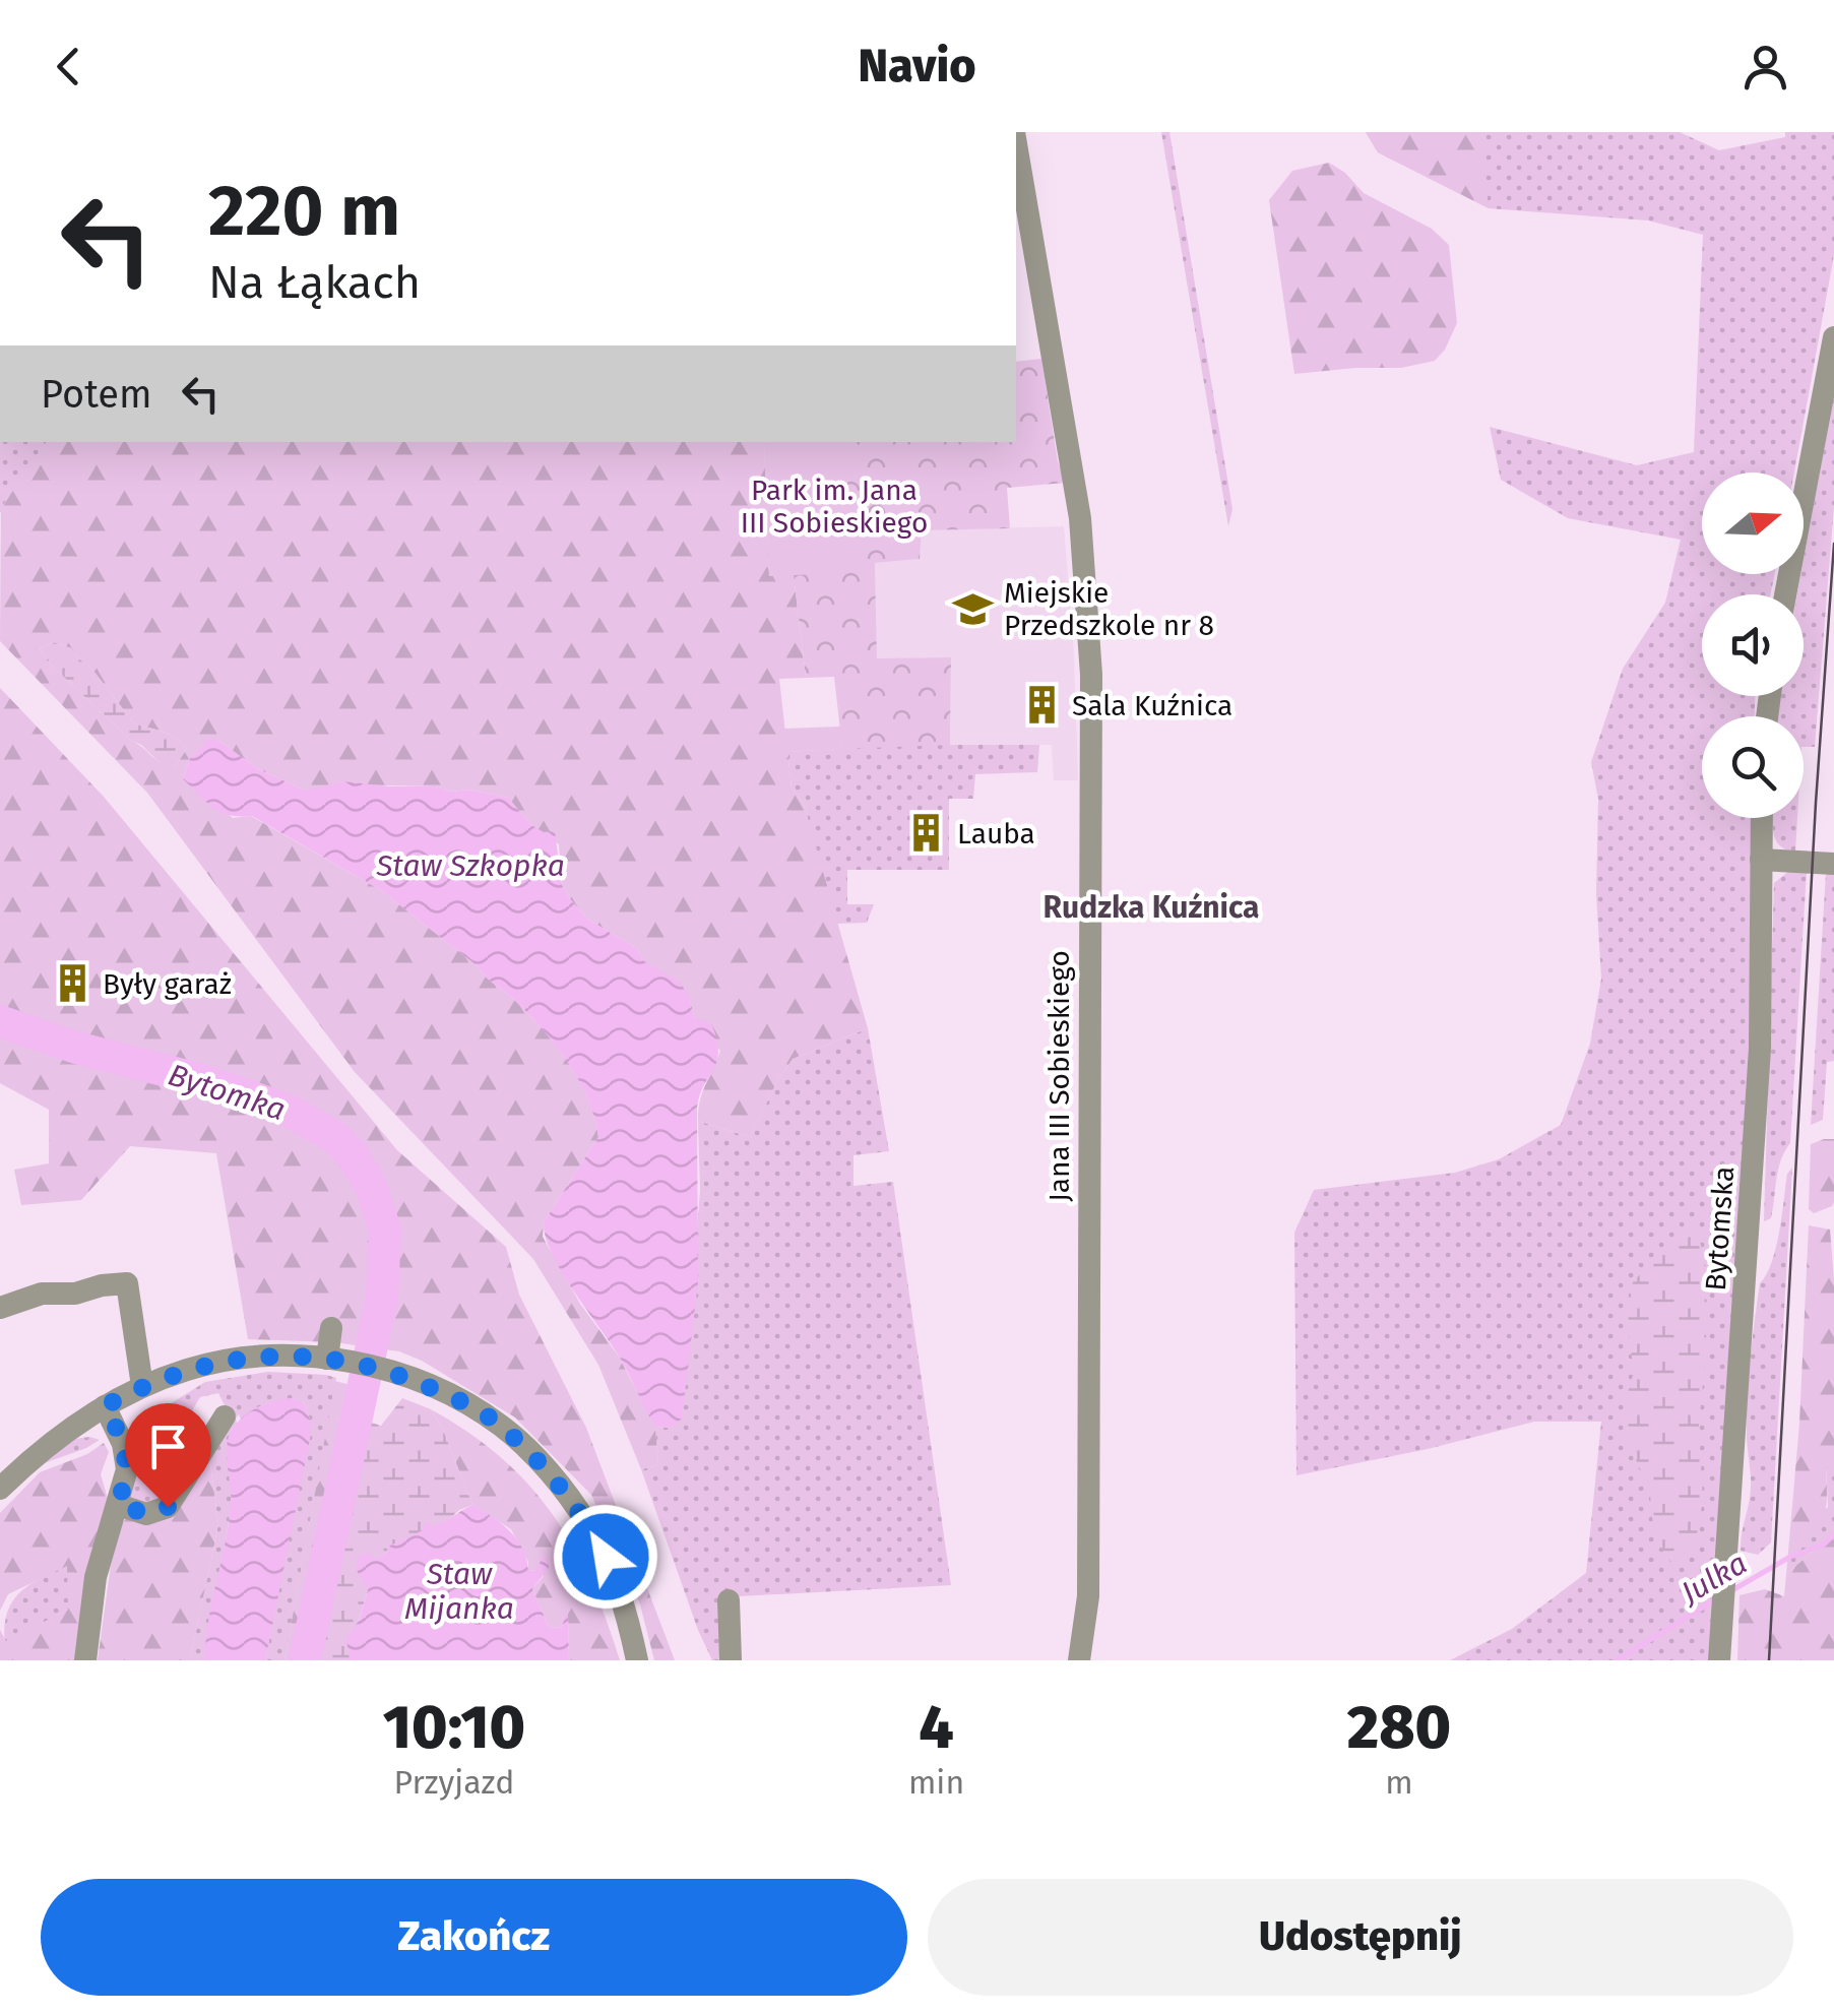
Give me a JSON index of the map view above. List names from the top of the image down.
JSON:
{
  "streets": {
    "street": ["Jana III Sobieskiego", "Bytomska"]
  },
  "districts": ["Rudzka Kuźnica"],
  "water": [
    "Staw Szkopka",
    "Bytomka",
    "Staw Mijanka",
    "Julka"
  ],
  "parks": ["Park im. Jana III Sobieskiego"],
  "places": {
    "school or university": ["Miejskie Przedszkole nr 8"],
    "building": ["Sala Kuźnica", "Lauba", "Były garaż"]
  },
  "north": "right",
  "page": {
    "header": "Navio",
    "turn": ["220 m", "Na Łąkach"],
    "then": "Potem",
    "eta": [
      "10:10",
      "Przyjazd",
      "4",
      "min",
      "280",
      "m"
    ],
    "buttons": ["Zakończ", "Udostępnij"]
  }
}
